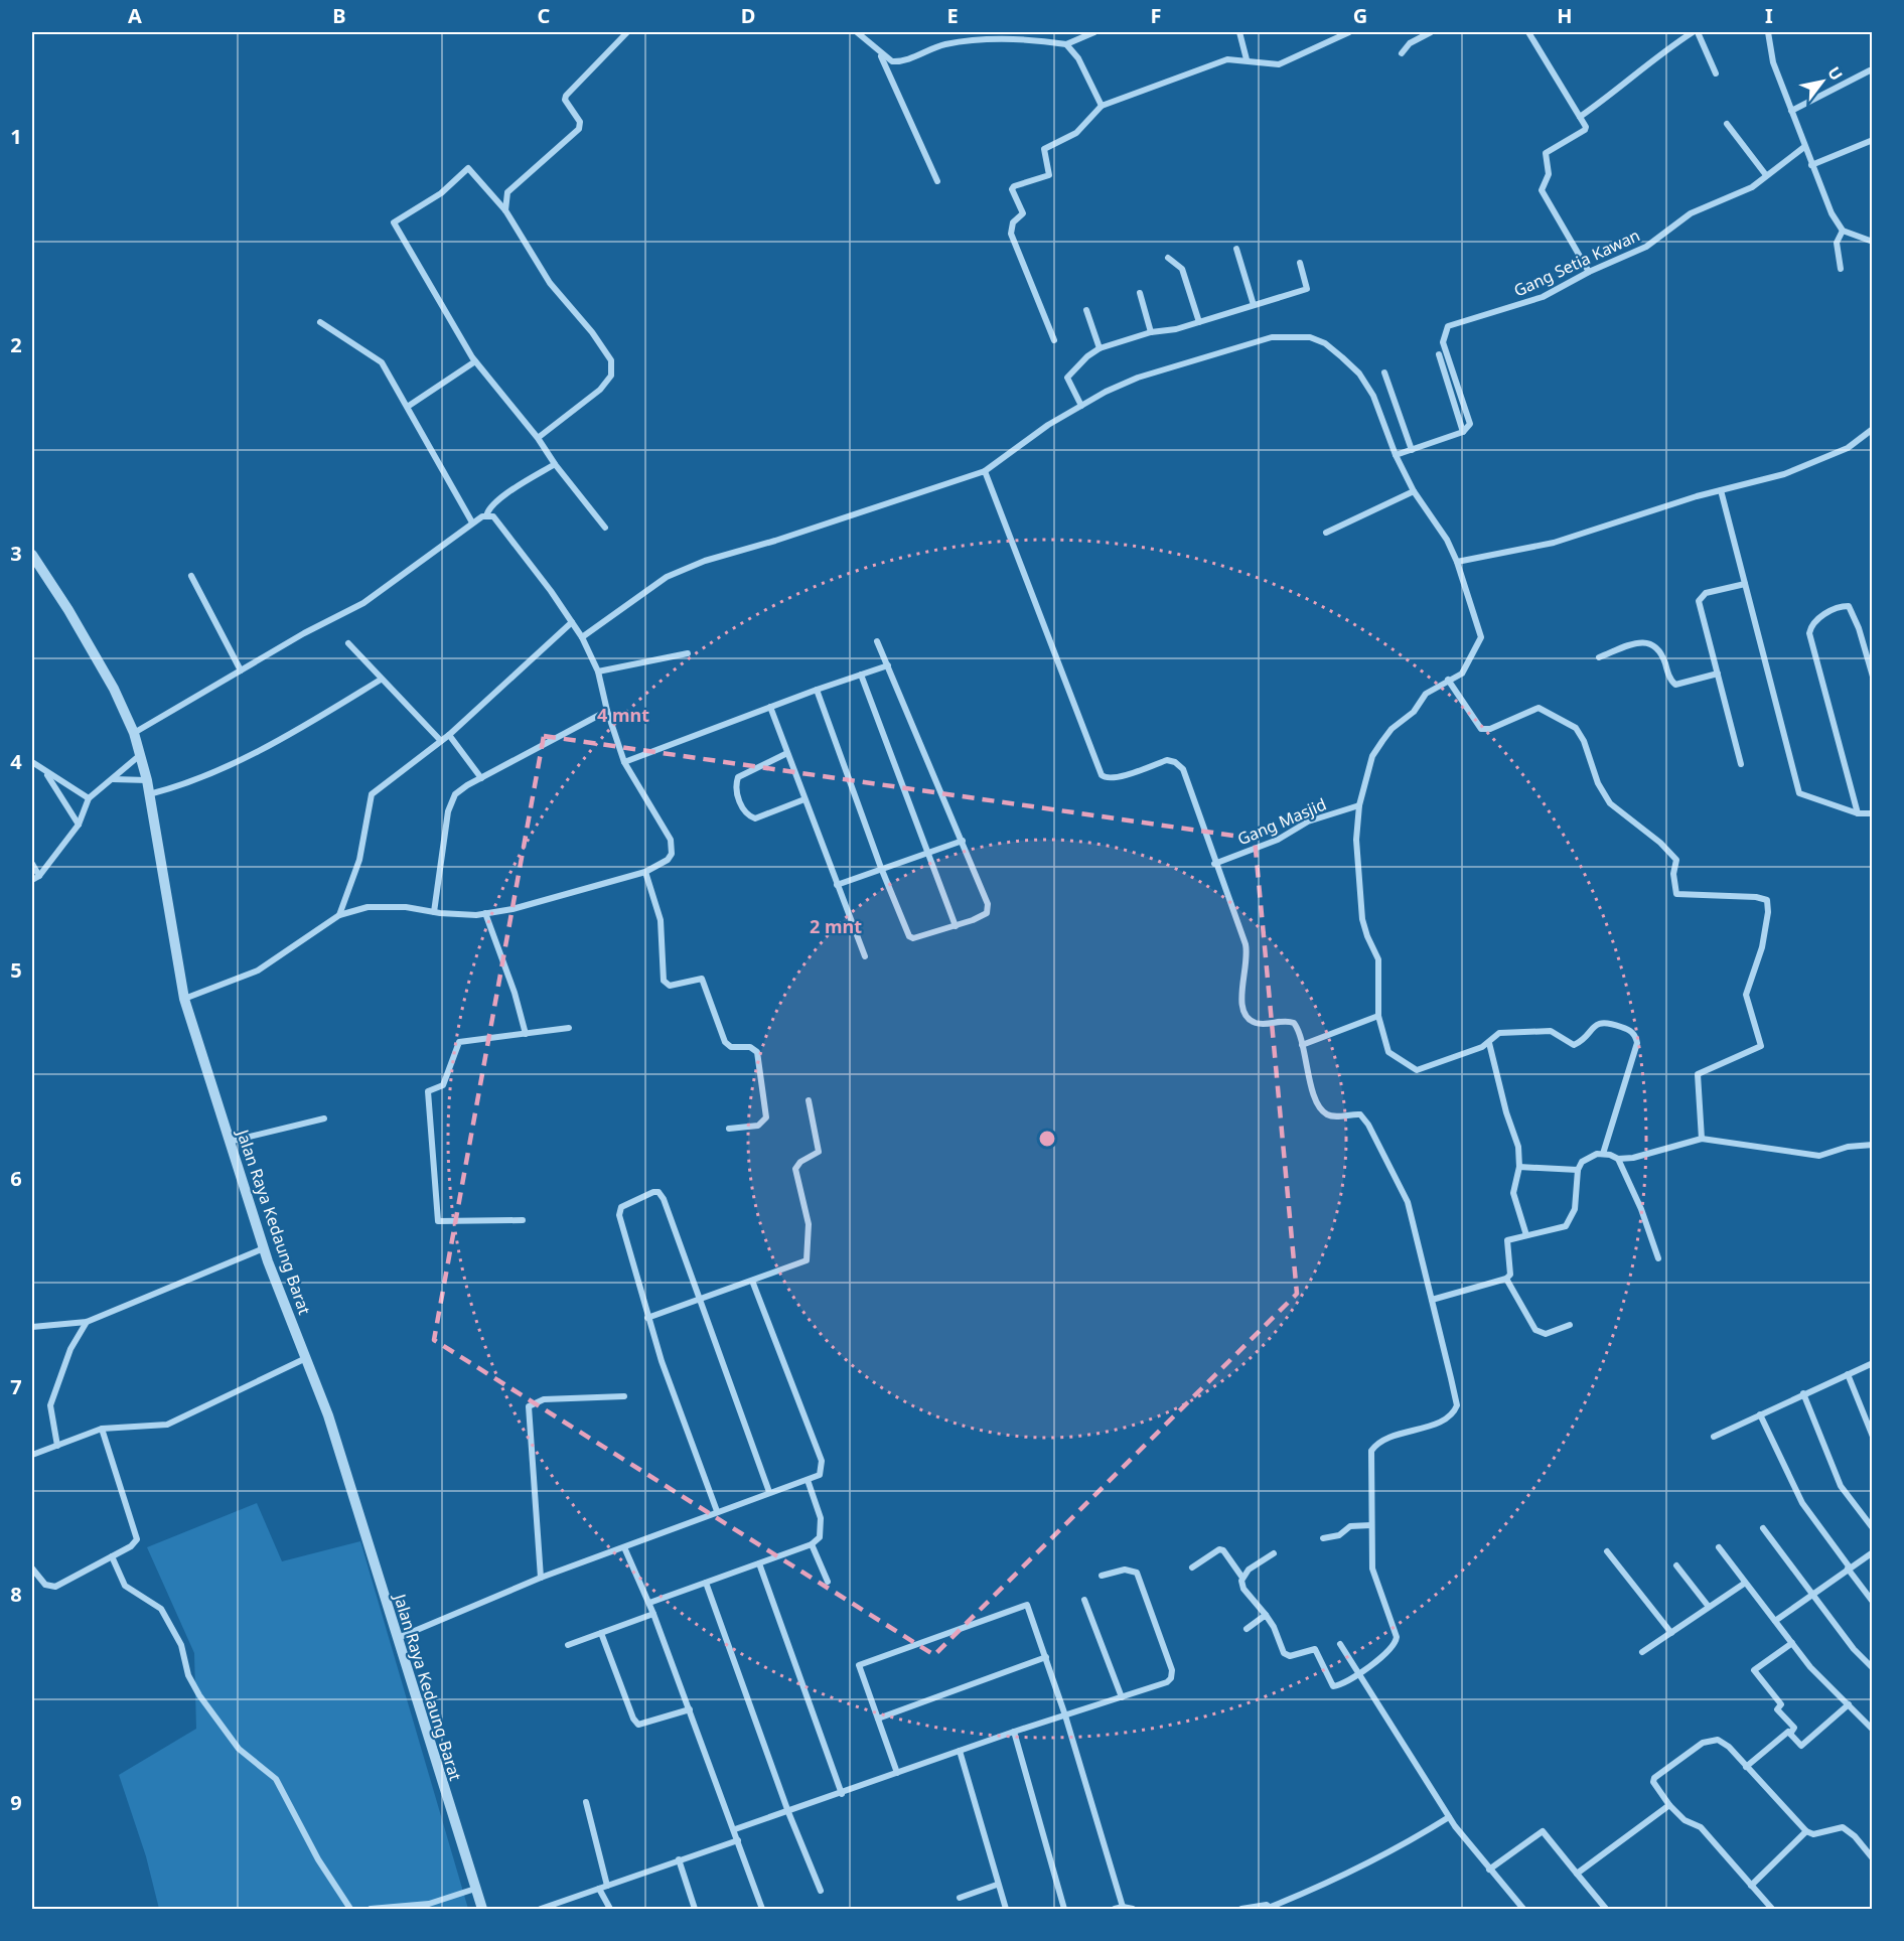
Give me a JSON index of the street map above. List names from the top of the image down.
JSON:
{
  "streets": {
    "street": ["Gang Setia Kawan", "Gang Masjid", "Jalan Raya Kedaung Barat"]
  },
  "north": "top right",
  "grid": {
    "columns": [
      "A",
      "B",
      "C",
      "D",
      "E",
      "F",
      "G",
      "H",
      "I"
    ],
    "rows": [
      "1",
      "2",
      "3",
      "4",
      "5",
      "6",
      "7",
      "8",
      "9"
    ]
  },
  "rings": ["4 mnt", "2 mnt"]
}
